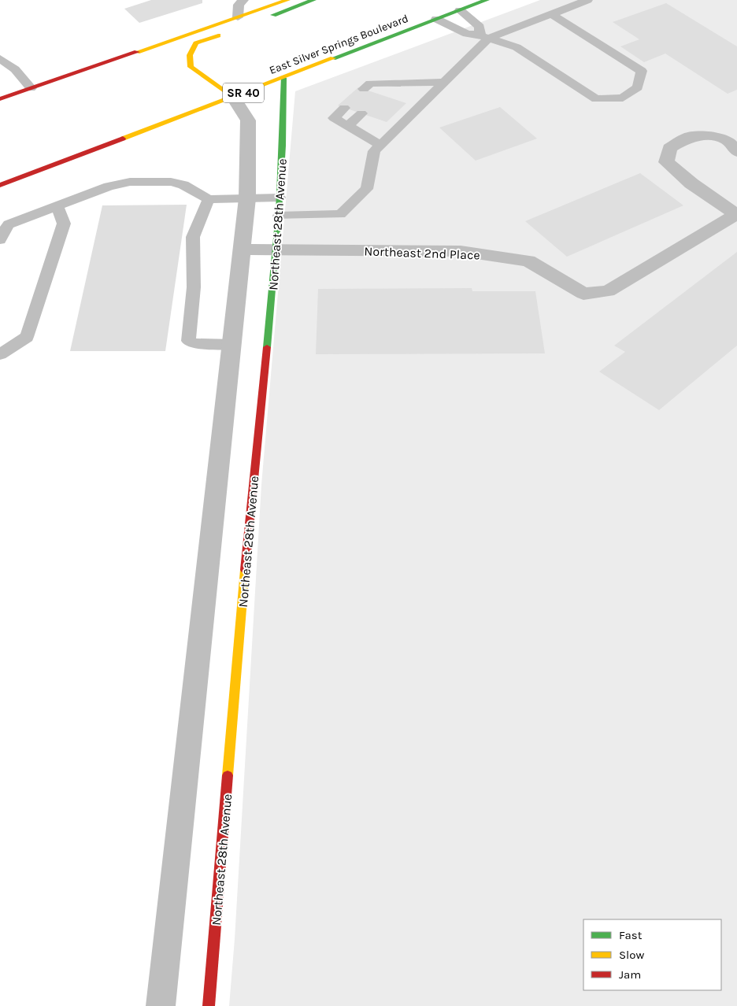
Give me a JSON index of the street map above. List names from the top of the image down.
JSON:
{
  "streets": {
    "main road": ["East Silver Springs Boulevard", "SR 40", "Northeast 28th Avenue"],
    "street": ["Northeast 2nd Place"]
  },
  "crossings": [
    ["East Silver Springs Boulevard", "Northeast 28th Avenue"],
    ["Northeast 28th Avenue", "Northeast 2nd Place"]
  ],
  "legend": ["Fast", "Slow", "Jam"]
}
